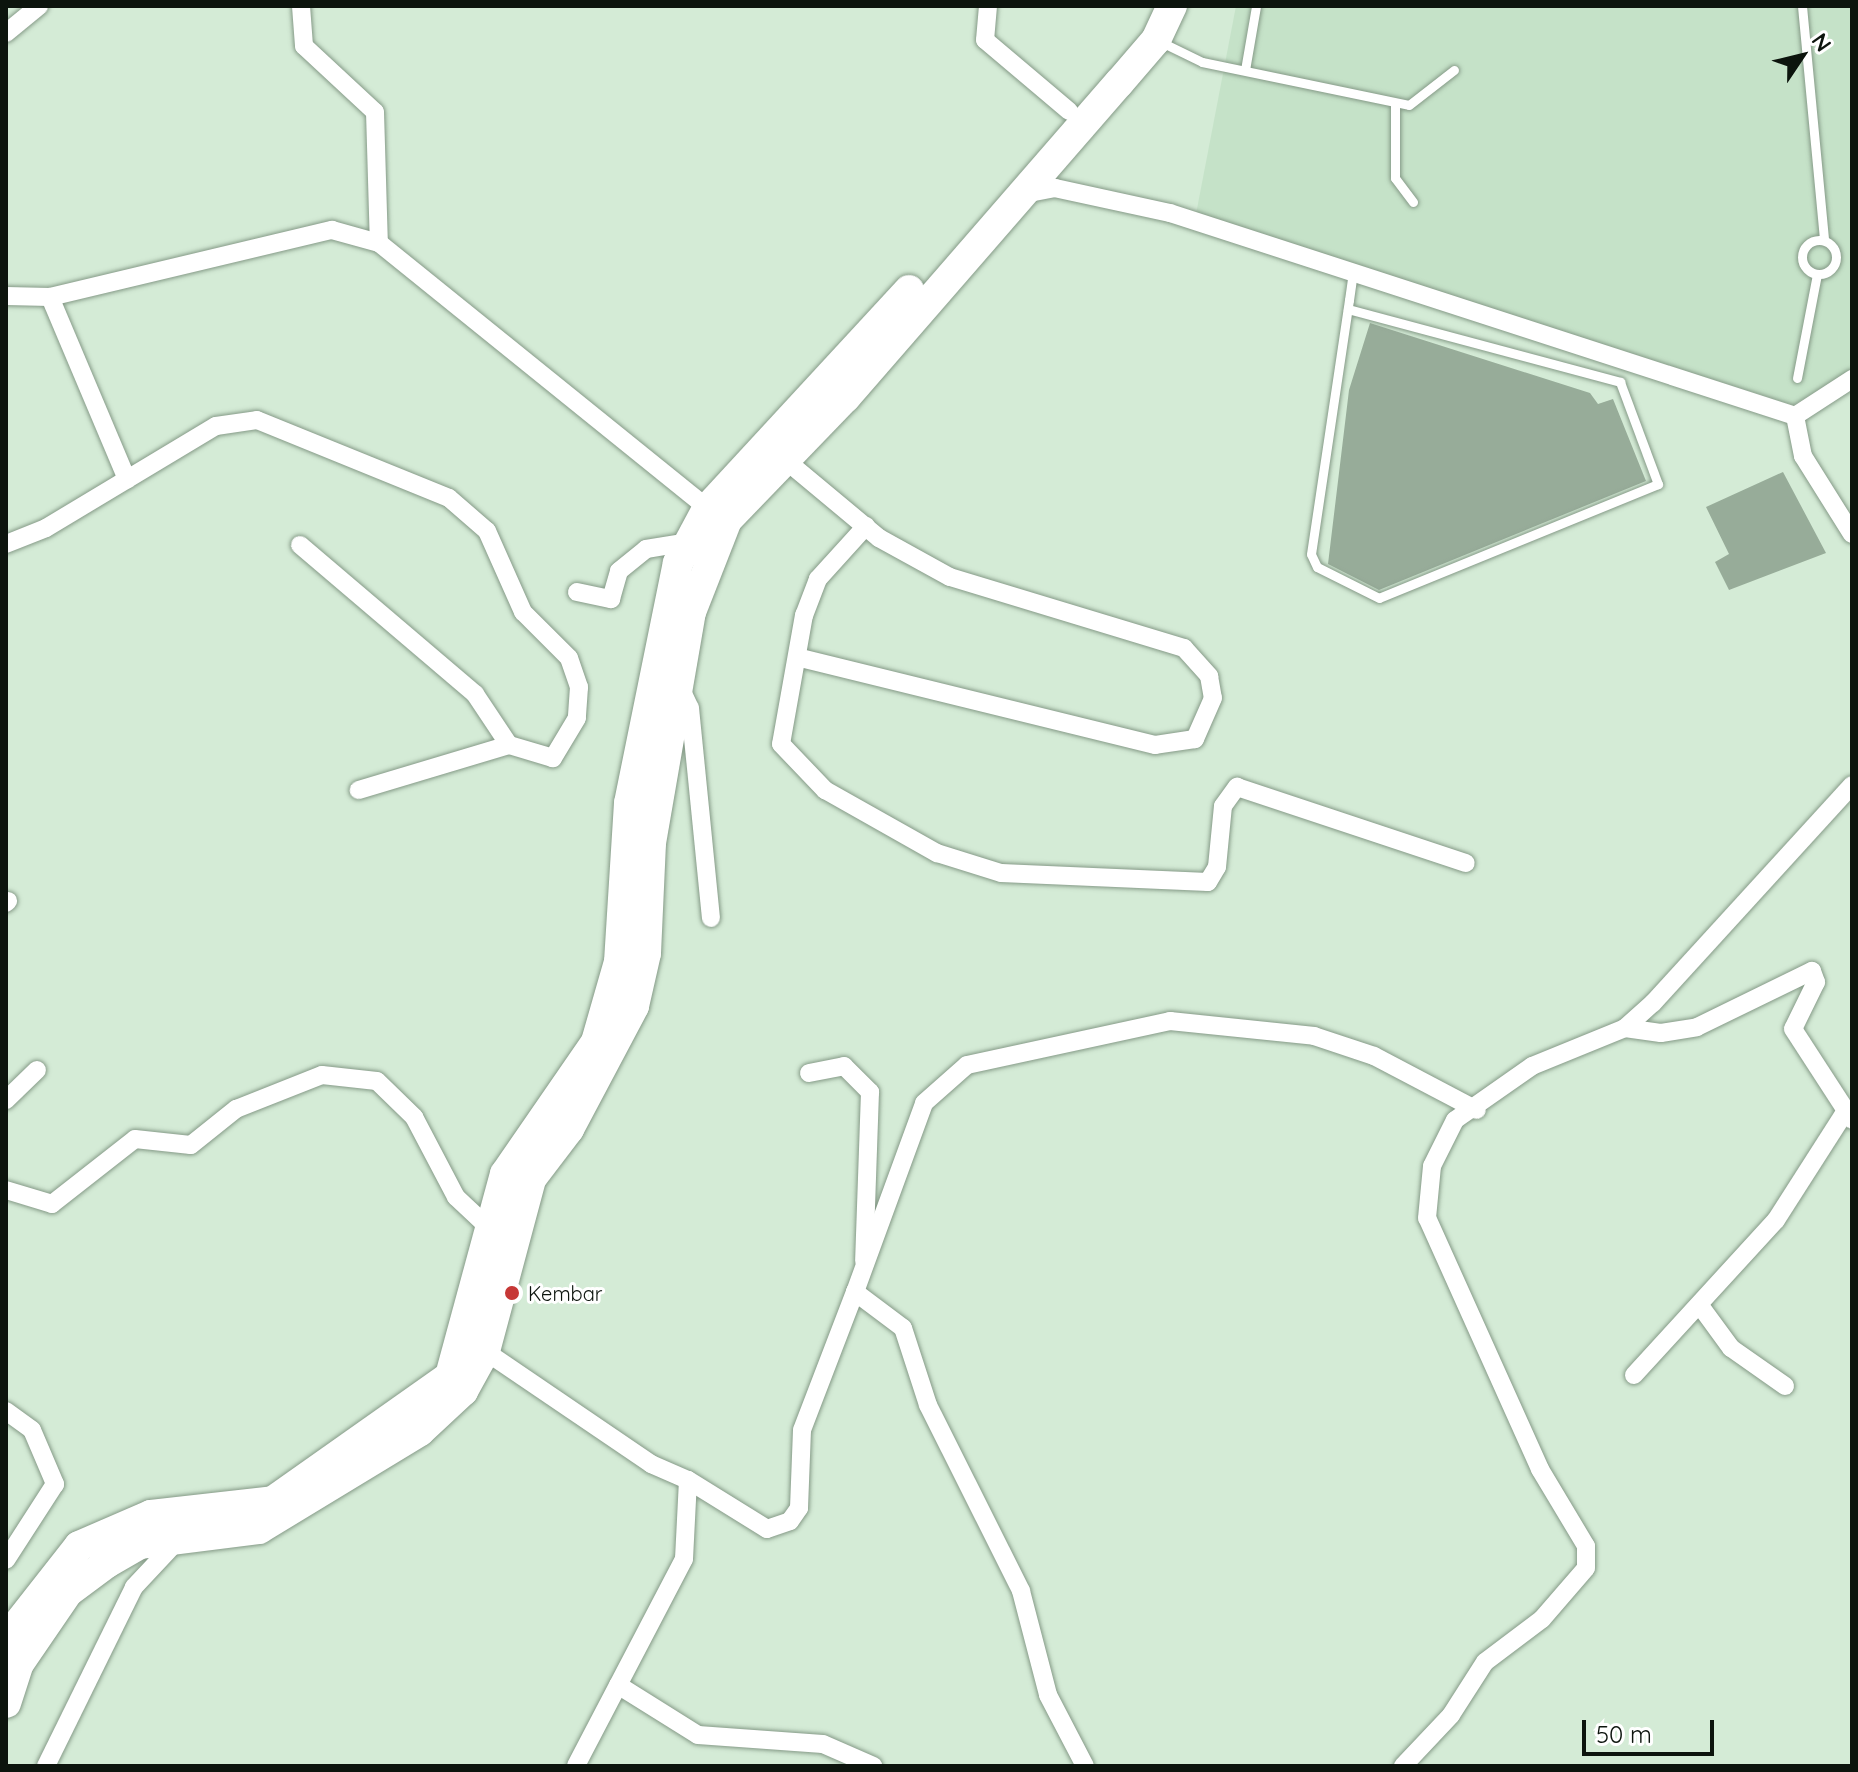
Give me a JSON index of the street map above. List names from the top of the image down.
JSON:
{
  "places": ["Kembar"],
  "scale_bar": "50 m",
  "north": "top right"
}
